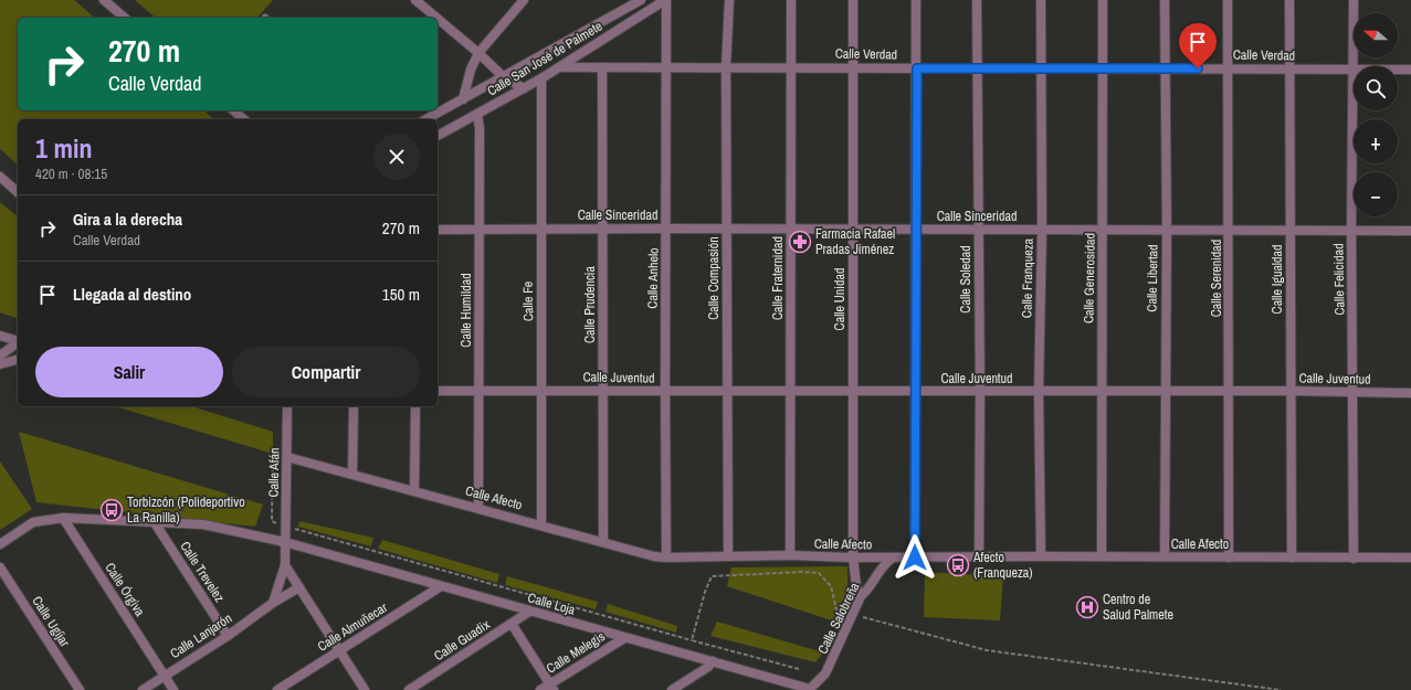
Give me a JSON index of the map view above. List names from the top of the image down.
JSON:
{
  "streets": {
    "street": [
      "Calle Verdad",
      "Calle San José de Palmete",
      "Calle Sinceridad",
      "Calle Anhelo",
      "Calle Compasión",
      "Calle Fraternidad",
      "Calle Franqueza",
      "Calle Generosidad",
      "Calle Libertad",
      "Calle Serenidad",
      "Calle Soledad",
      "Calle Igualdad",
      "Calle Felicidad",
      "Calle Unidad",
      "Calle Fe",
      "Calle Prudencia",
      "Calle Humildad",
      "Calle Juventud",
      "Calle Afán",
      "Calle Afecto",
      "Calle Trevelez",
      "Calle Órgiva",
      "Calle Loja",
      "Calle Salobreña",
      "Calle Ugíjar",
      "Calle Almuñecar",
      "Calle Lanjarón",
      "Calle Guadix",
      "Calle Melegis"
    ]
  },
  "crossings": [
    ["Calle Verdad", "Calle San José de Palmete"],
    ["Calle Verdad", "Calle Anhelo"],
    ["Calle Verdad", "Calle Compasión"],
    ["Calle Verdad", "Calle Fraternidad"],
    ["Calle Verdad", "Calle Franqueza"],
    ["Calle Verdad", "Calle Generosidad"],
    ["Calle Verdad", "Calle Libertad"],
    ["Calle Verdad", "Calle Serenidad"],
    ["Calle Verdad", "Calle Soledad"],
    ["Calle Verdad", "Calle Igualdad"],
    ["Calle Verdad", "Calle Felicidad"],
    ["Calle Verdad", "Calle Unidad"],
    ["Calle Verdad", "Calle Prudencia"],
    ["Calle San José de Palmete", "Calle Anhelo"],
    ["Calle San José de Palmete", "Calle Fe"],
    ["Calle San José de Palmete", "Calle Humildad"],
    ["Calle Sinceridad", "Calle Anhelo"],
    ["Calle Sinceridad", "Calle Compasión"],
    ["Calle Sinceridad", "Calle Fraternidad"],
    ["Calle Sinceridad", "Calle Franqueza"],
    ["Calle Sinceridad", "Calle Generosidad"],
    ["Calle Sinceridad", "Calle Libertad"],
    ["Calle Sinceridad", "Calle Serenidad"],
    ["Calle Sinceridad", "Calle Soledad"],
    ["Calle Sinceridad", "Calle Igualdad"],
    ["Calle Sinceridad", "Calle Felicidad"],
    ["Calle Sinceridad", "Calle Unidad"],
    ["Calle Sinceridad", "Calle Fe"],
    ["Calle Sinceridad", "Calle Prudencia"],
    ["Calle Sinceridad", "Calle Humildad"],
    ["Calle Anhelo", "Calle Juventud"],
    ["Calle Anhelo", "Calle Afecto"],
    ["Calle Compasión", "Calle Juventud"],
    ["Calle Compasión", "Calle Afecto"],
    ["Calle Fraternidad", "Calle Juventud"],
    ["Calle Fraternidad", "Calle Afecto"],
    ["Calle Franqueza", "Calle Juventud"],
    ["Calle Franqueza", "Calle Afecto"],
    ["Calle Generosidad", "Calle Juventud"],
    ["Calle Generosidad", "Calle Afecto"],
    ["Calle Libertad", "Calle Juventud"],
    ["Calle Libertad", "Calle Afecto"],
    ["Calle Serenidad", "Calle Juventud"],
    ["Calle Serenidad", "Calle Afecto"],
    ["Calle Soledad", "Calle Juventud"],
    ["Calle Soledad", "Calle Afecto"],
    ["Calle Igualdad", "Calle Juventud"],
    ["Calle Igualdad", "Calle Afecto"],
    ["Calle Felicidad", "Calle Juventud"],
    ["Calle Felicidad", "Calle Afecto"],
    ["Calle Unidad", "Calle Juventud"],
    ["Calle Unidad", "Calle Afecto"],
    ["Calle Unidad", "Calle Salobreña"],
    ["Calle Fe", "Calle Juventud"],
    ["Calle Fe", "Calle Afecto"],
    ["Calle Prudencia", "Calle Juventud"],
    ["Calle Prudencia", "Calle Afecto"],
    ["Calle Humildad", "Calle Juventud"],
    ["Calle Humildad", "Calle Afecto"],
    ["Calle Afán", "Calle Afecto"],
    ["Calle Afán", "Calle Loja"],
    ["Calle Afecto", "Calle Salobreña"],
    ["Calle Trevelez", "Calle Loja"],
    ["Calle Trevelez", "Calle Lanjarón"],
    ["Calle Órgiva", "Calle Loja"],
    ["Calle Órgiva", "Calle Lanjarón"],
    ["Calle Loja", "Calle Salobreña"],
    ["Calle Loja", "Calle Almuñecar"],
    ["Calle Loja", "Calle Guadix"],
    ["Calle Loja", "Calle Melegis"]
  ],
  "places": {
    "pharmacy": ["Farmacia Rafael Pradas Jiménez"],
    "bus stop": ["Torbizcón (Polideportivo La Ranilla)", "Afecto (Franqueza)"],
    "hospital": ["Centro de Salud Palmete"]
  },
  "north": "left",
  "page": {
    "map_buttons": ["+", "−"],
    "turn": ["270 m", "Calle Verdad"],
    "heading": ["1 min", "420 m · 08:15"],
    "list": [
      {
        "name": "Gira a la derecha",
        "note": "Calle Verdad",
        "value": "270 m"
      },
      {
        "name": "Llegada al destino",
        "value": "150 m"
      }
    ],
    "buttons": ["Salir", "Compartir"]
  }
}
